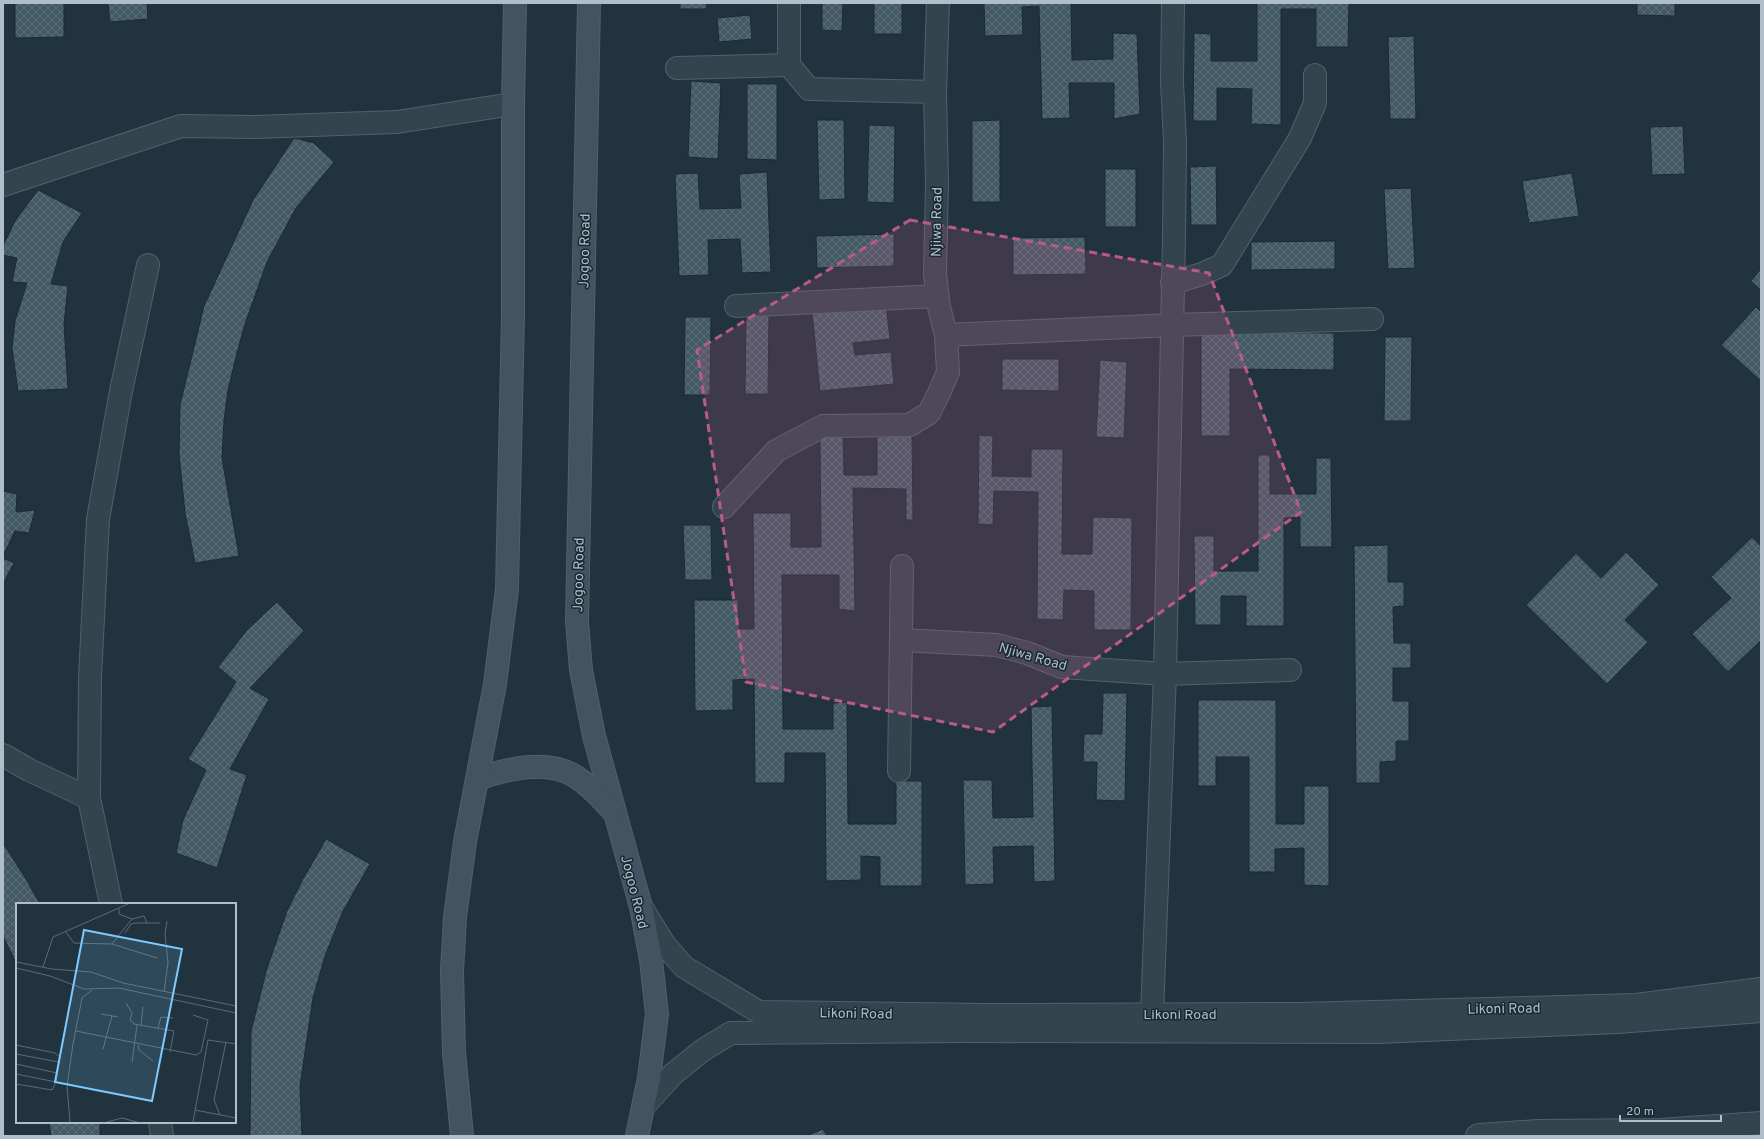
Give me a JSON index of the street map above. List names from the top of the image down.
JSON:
{
  "streets": {
    "main road": ["Jogoo Road"],
    "street": ["Njiwa Road", "Likoni Road"]
  },
  "crossings": [
    ["Jogoo Road", "Likoni Road"]
  ],
  "scale_bar": "20 m"
}
